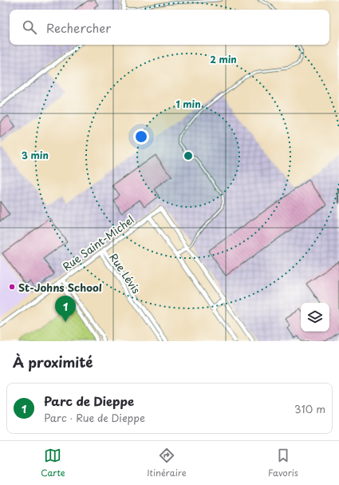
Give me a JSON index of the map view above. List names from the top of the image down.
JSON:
{
  "streets": {
    "street": ["Rue Saint-Michel", "Rue Lévis"]
  },
  "crossings": [
    ["Rue Saint-Michel", "Rue Lévis"]
  ],
  "places": ["St-Johns School"],
  "page": {
    "search": "Rechercher",
    "pins": "1",
    "heading": "À proximité",
    "list": [
      {
        "mark": "1",
        "name": "Parc de Dieppe",
        "note": "Parc · Rue de Dieppe",
        "value": "310 m"
      }
    ],
    "nav": ["Carte", "Itinéraire", "Favoris"]
  },
  "rings": ["2 min", "1 min", "3 min"]
}
